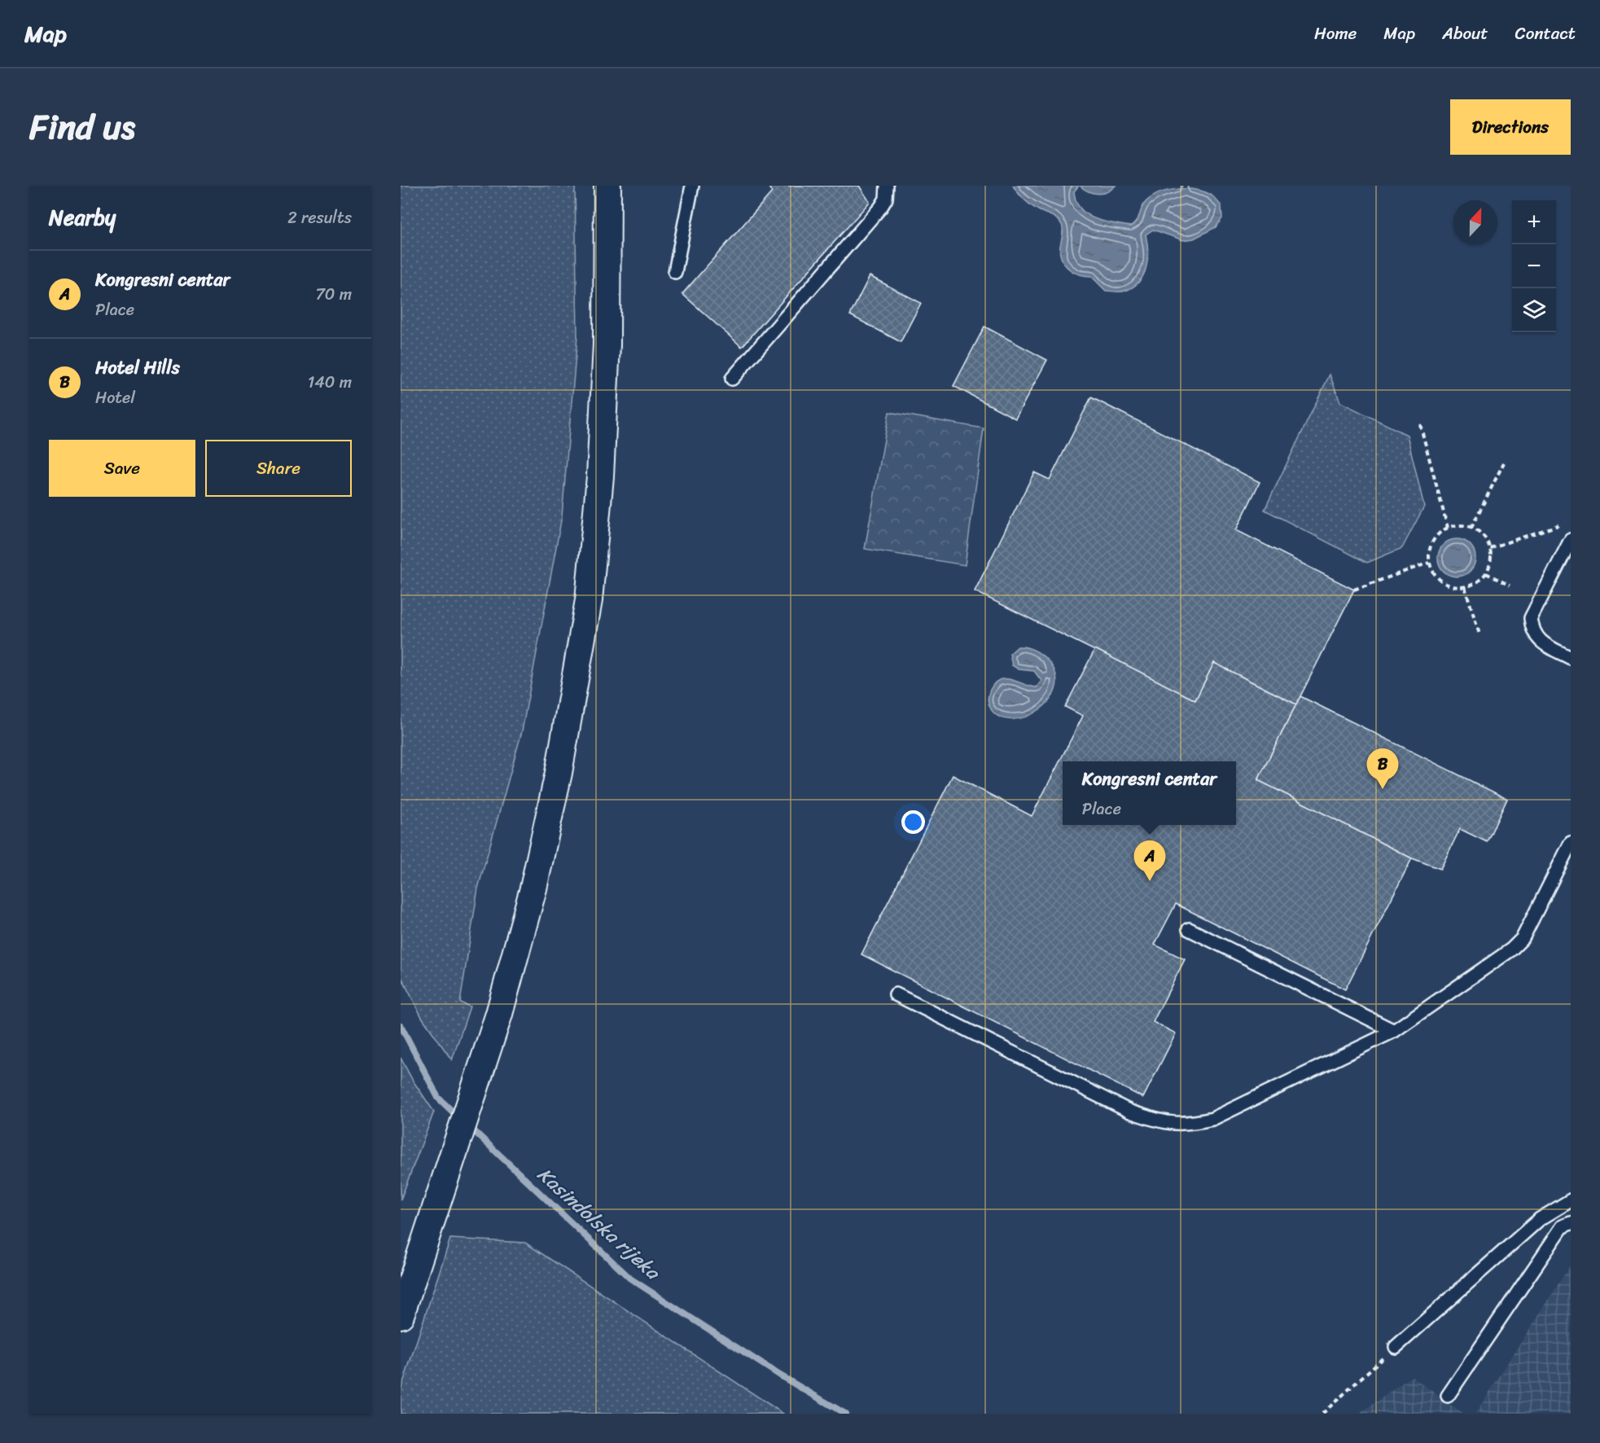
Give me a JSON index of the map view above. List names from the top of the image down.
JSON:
{
  "water": ["Kasindolska rijeka"],
  "north": "top",
  "page": {
    "header": "Map",
    "nav": [
      "Home",
      "Map",
      "About",
      "Contact"
    ],
    "title": "Find us",
    "buttons": [
      "Directions",
      ["Save", "Share"]
    ],
    "heading": ["Nearby", "2 results"],
    "map_buttons": ["+", "−"],
    "list": [
      {
        "mark": "A",
        "name": "Kongresni centar",
        "note": "Place",
        "value": "70 m"
      },
      {
        "mark": "B",
        "name": "Hotel Hills",
        "note": "Hotel",
        "value": "140 m"
      }
    ],
    "pins": ["B", "A"],
    "popup": ["Kongresni centar", "Place"]
  }
}
